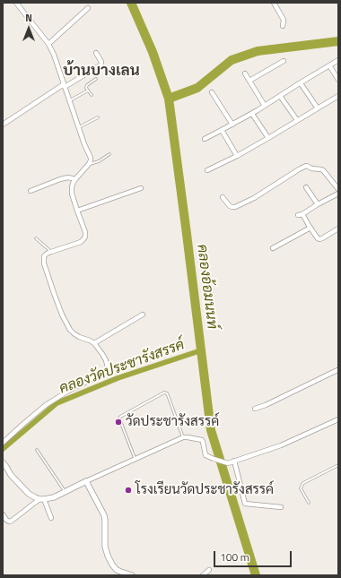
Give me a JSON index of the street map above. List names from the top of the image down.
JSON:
{
  "districts": ["บ้านบางเลน"],
  "water": ["คลองอ้อมนนท์", "คลองวัดประชารังสรรค์"],
  "places": ["วัดประชารังสรรค์", "โรงเรียนวัดประชารังสรรค์"],
  "scale_bar": "100 m",
  "north": "top"
}
